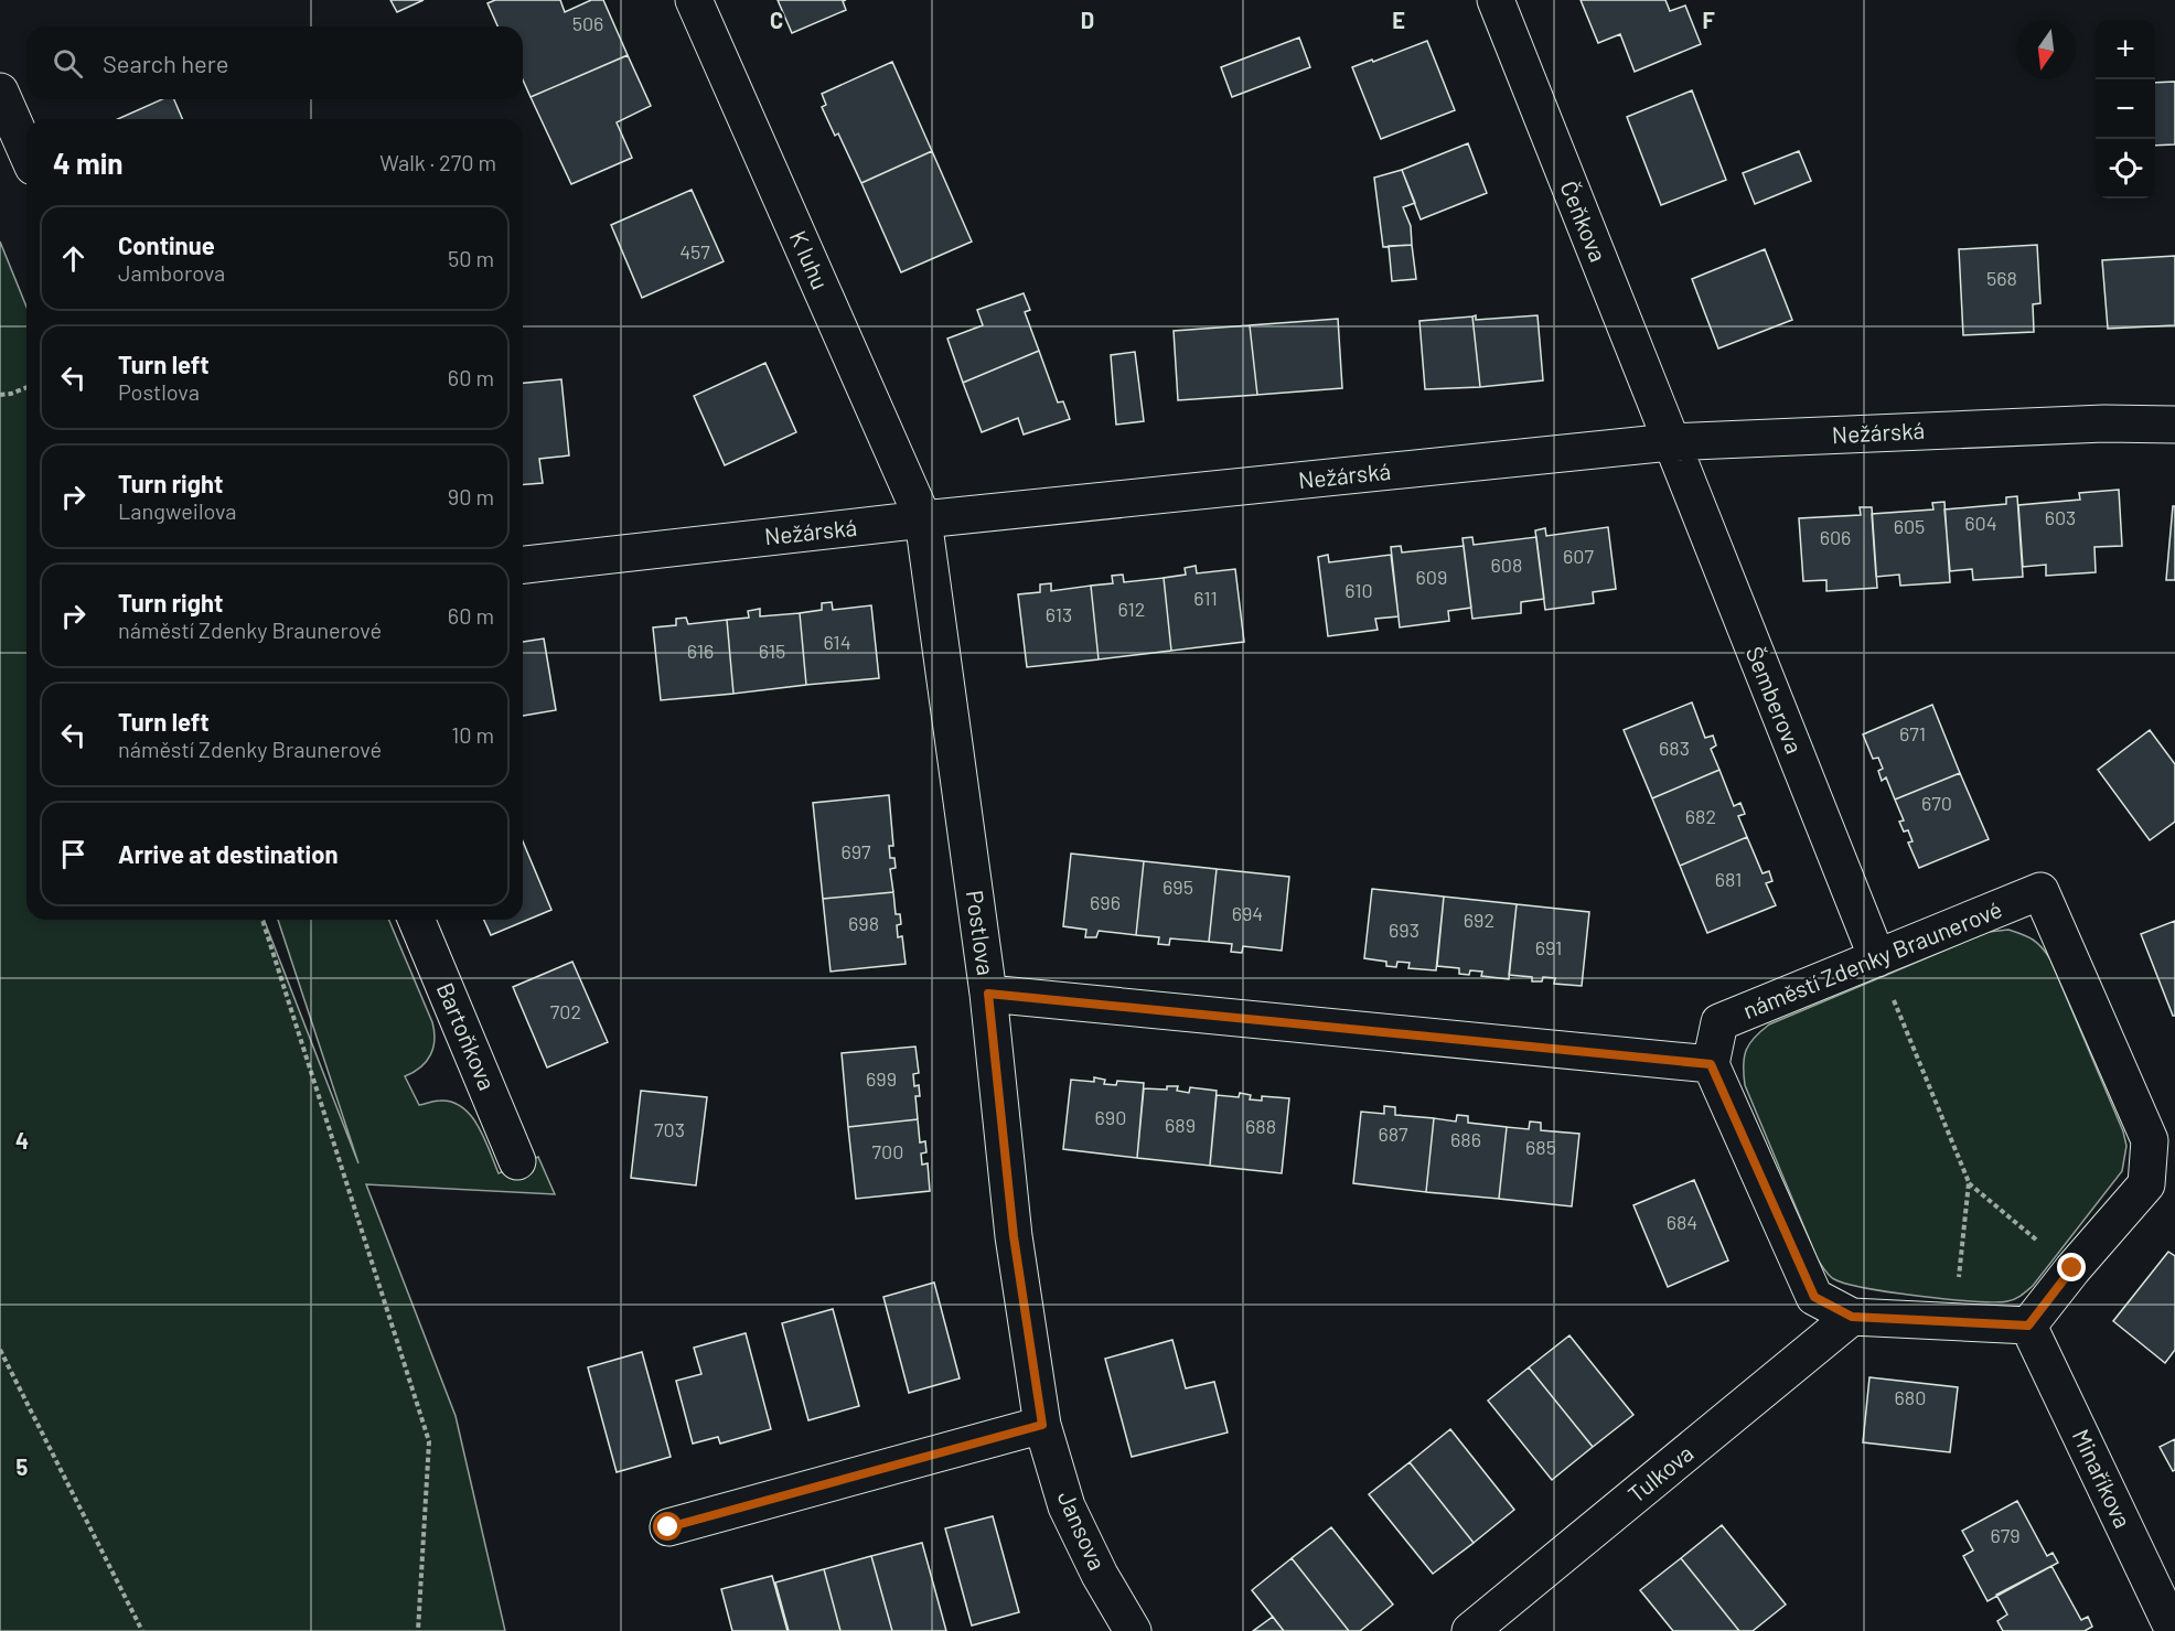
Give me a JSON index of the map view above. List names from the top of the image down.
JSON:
{
  "streets": {
    "street": [
      "Čeňkova",
      "K luhu",
      "Nežárská",
      "Šemberova",
      "Postlova",
      "náměstí Zdenky Braunerové",
      "Bartoňkova",
      "Tulkova",
      "Minaříkova",
      "Jansova"
    ]
  },
  "crossings": [
    ["Čeňkova", "Nežárská"],
    ["Čeňkova", "Šemberova"],
    ["K luhu", "Nežárská"],
    ["K luhu", "Postlova"],
    ["Nežárská", "Šemberova"],
    ["Nežárská", "Postlova"],
    ["Šemberova", "náměstí Zdenky Braunerové"],
    ["Postlova", "Jansova"],
    ["náměstí Zdenky Braunerové", "Minaříkova"]
  ],
  "house_numbers": [
    "506",
    "457",
    "568",
    "603",
    "604",
    "605",
    "606",
    "607",
    "608",
    "609",
    "610",
    "611",
    "612",
    "613",
    "614",
    "616",
    "615",
    "671",
    "683",
    "670",
    "682",
    "697",
    "681",
    "695",
    "696",
    "694",
    "692",
    "698",
    "693",
    "691",
    "702",
    "699",
    "690",
    "689",
    "688",
    "703",
    "687",
    "686",
    "685",
    "700",
    "684",
    "680",
    "679"
  ],
  "north": "bottom",
  "page": {
    "map_buttons": ["+", "−"],
    "search": "Search here",
    "heading": ["4 min", "Walk · 270 m"],
    "list": [
      ["Continue", "Jamborova", "50 m"],
      ["Turn left", "Postlova", "60 m"],
      ["Turn right", "Langweilova", "90 m"],
      ["Turn right", "náměstí Zdenky Braunerové", "60 m"],
      ["Turn left", "náměstí Zdenky Braunerové", "10 m"],
      "Arrive at destination"
    ]
  },
  "grid": {
    "columns": [
      "C",
      "D",
      "E",
      "F"
    ],
    "rows": ["4", "5"]
  }
}
